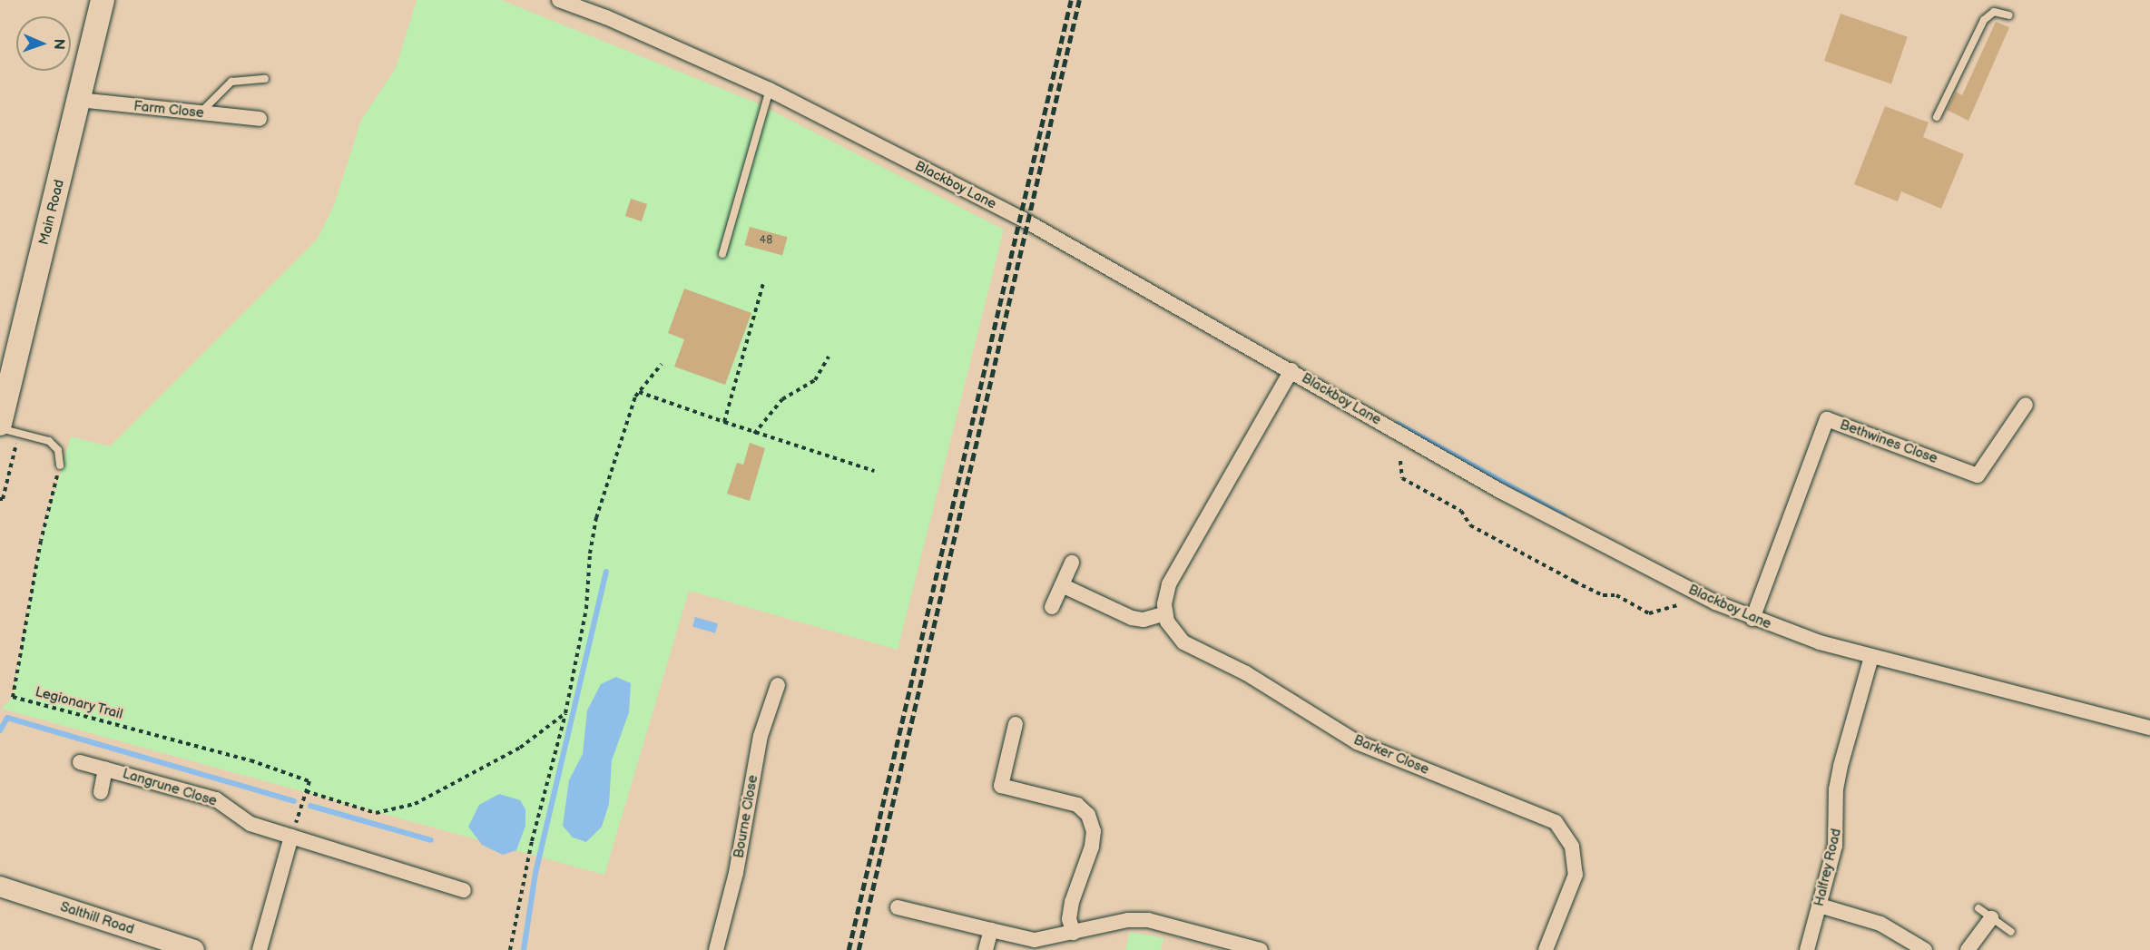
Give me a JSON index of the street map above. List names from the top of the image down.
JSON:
{
  "streets": {
    "main road": ["Main Road"],
    "street": [
      "Farm Close",
      "Blackboy Lane",
      "Bethwines Close",
      "Barker Close",
      "Langrune Close",
      "Bourne Close",
      "Halfrey Road",
      "Salthill Road"
    ],
    "path": ["Legionary Trail"]
  },
  "crossings": [
    ["Farm Close", "Main Road"],
    ["Blackboy Lane", "Bethwines Close"],
    ["Blackboy Lane", "Halfrey Road"]
  ],
  "house_numbers": ["48"],
  "north": "right"
}
